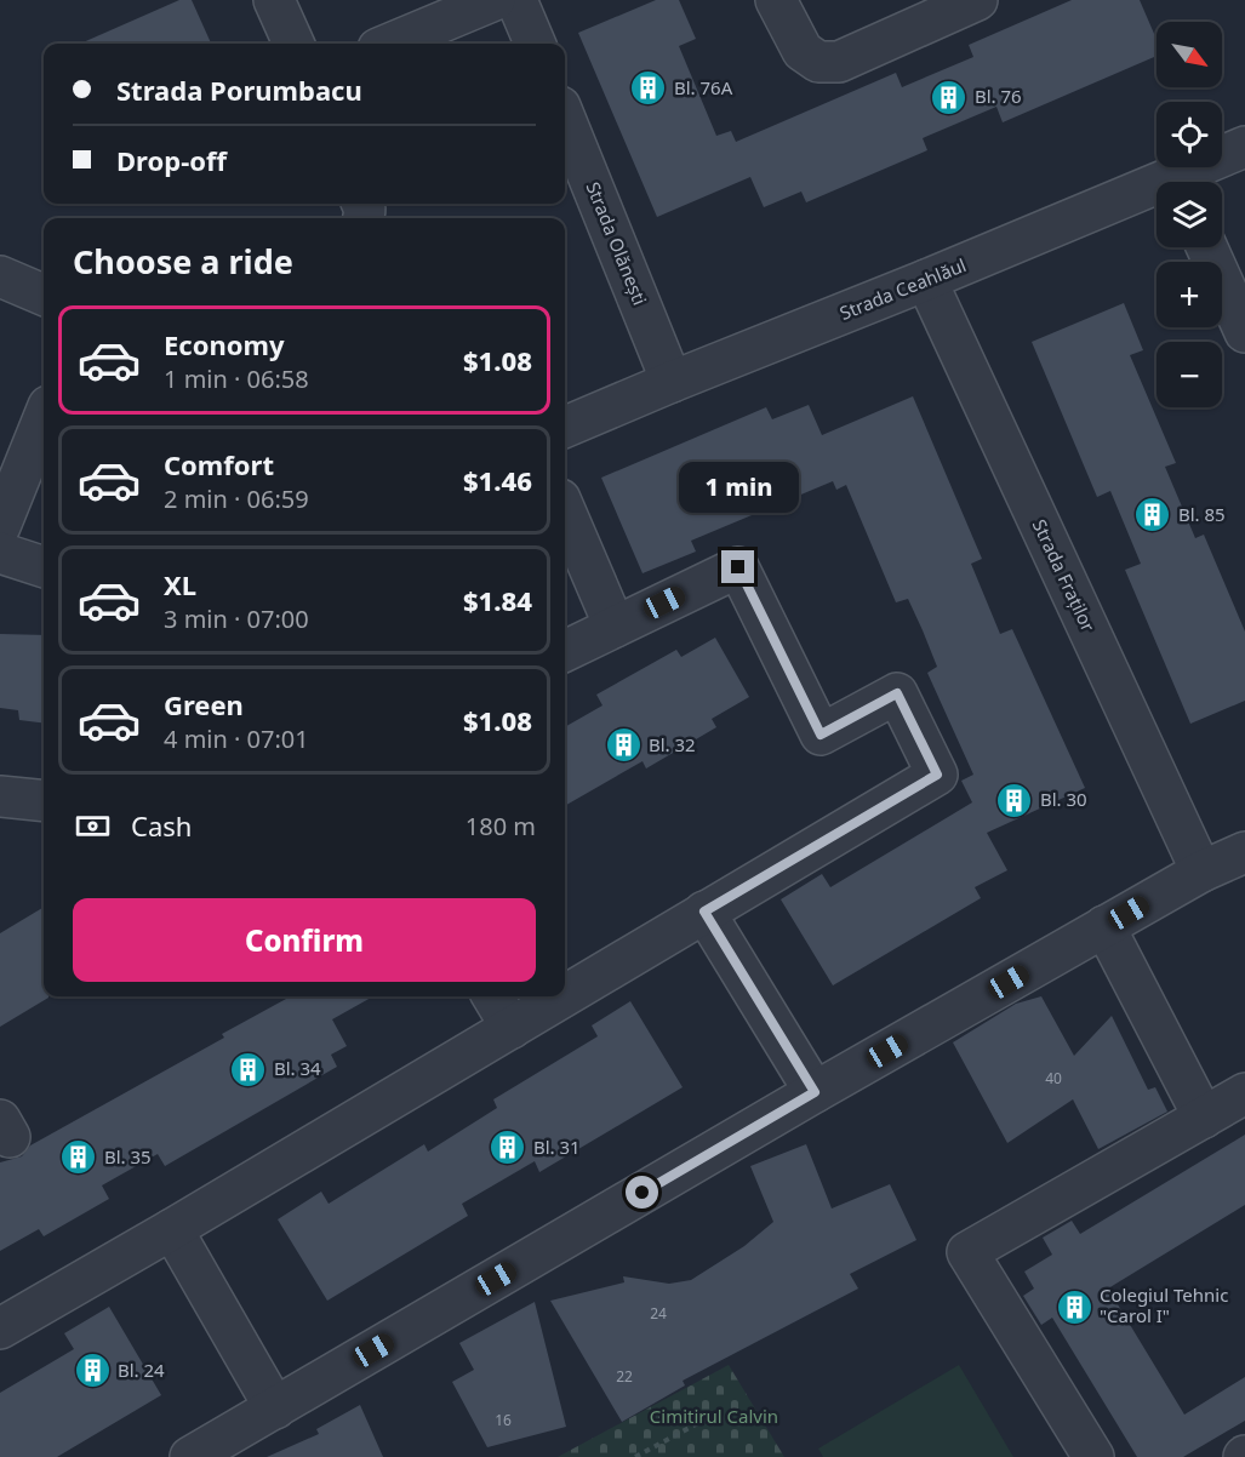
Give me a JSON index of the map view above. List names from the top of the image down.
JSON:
{
  "streets": {
    "street": ["Strada Olănești", "Strada Ceahlăul", "Strada Fraților"]
  },
  "crossings": [
    ["Strada Olănești", "Strada Ceahlăul"],
    ["Strada Ceahlăul", "Strada Fraților"]
  ],
  "parks": ["Cimitirul Calvin"],
  "places": {
    "building": [
      "Bl. 76A",
      "Bl. 76",
      "Bl. 85",
      "Bl. 32",
      "Bl. 30",
      "Bl. 34",
      "Bl. 31",
      "Bl. 35",
      "Colegiul Tehnic \"Carol I\"",
      "Bl. 24"
    ]
  },
  "house_numbers": [
    "40",
    "24",
    "22",
    "16"
  ],
  "north": "bottom right",
  "page": {
    "map_buttons": ["+", "−"],
    "banner": ["Strada Porumbacu", "Drop-off"],
    "heading": "Choose a ride",
    "list": [
      {
        "name": "Economy",
        "note": "1 min · 06:58",
        "value": "$1.08"
      },
      {
        "name": "Comfort",
        "note": "2 min · 06:59",
        "value": "$1.46"
      },
      {
        "name": "XL",
        "note": "3 min · 07:00",
        "value": "$1.84"
      },
      {
        "name": "Green",
        "note": "4 min · 07:01",
        "value": "$1.08"
      }
    ],
    "bubble": "1 min",
    "pay": ["Cash", "180 m"],
    "buttons": "Confirm"
  }
}
